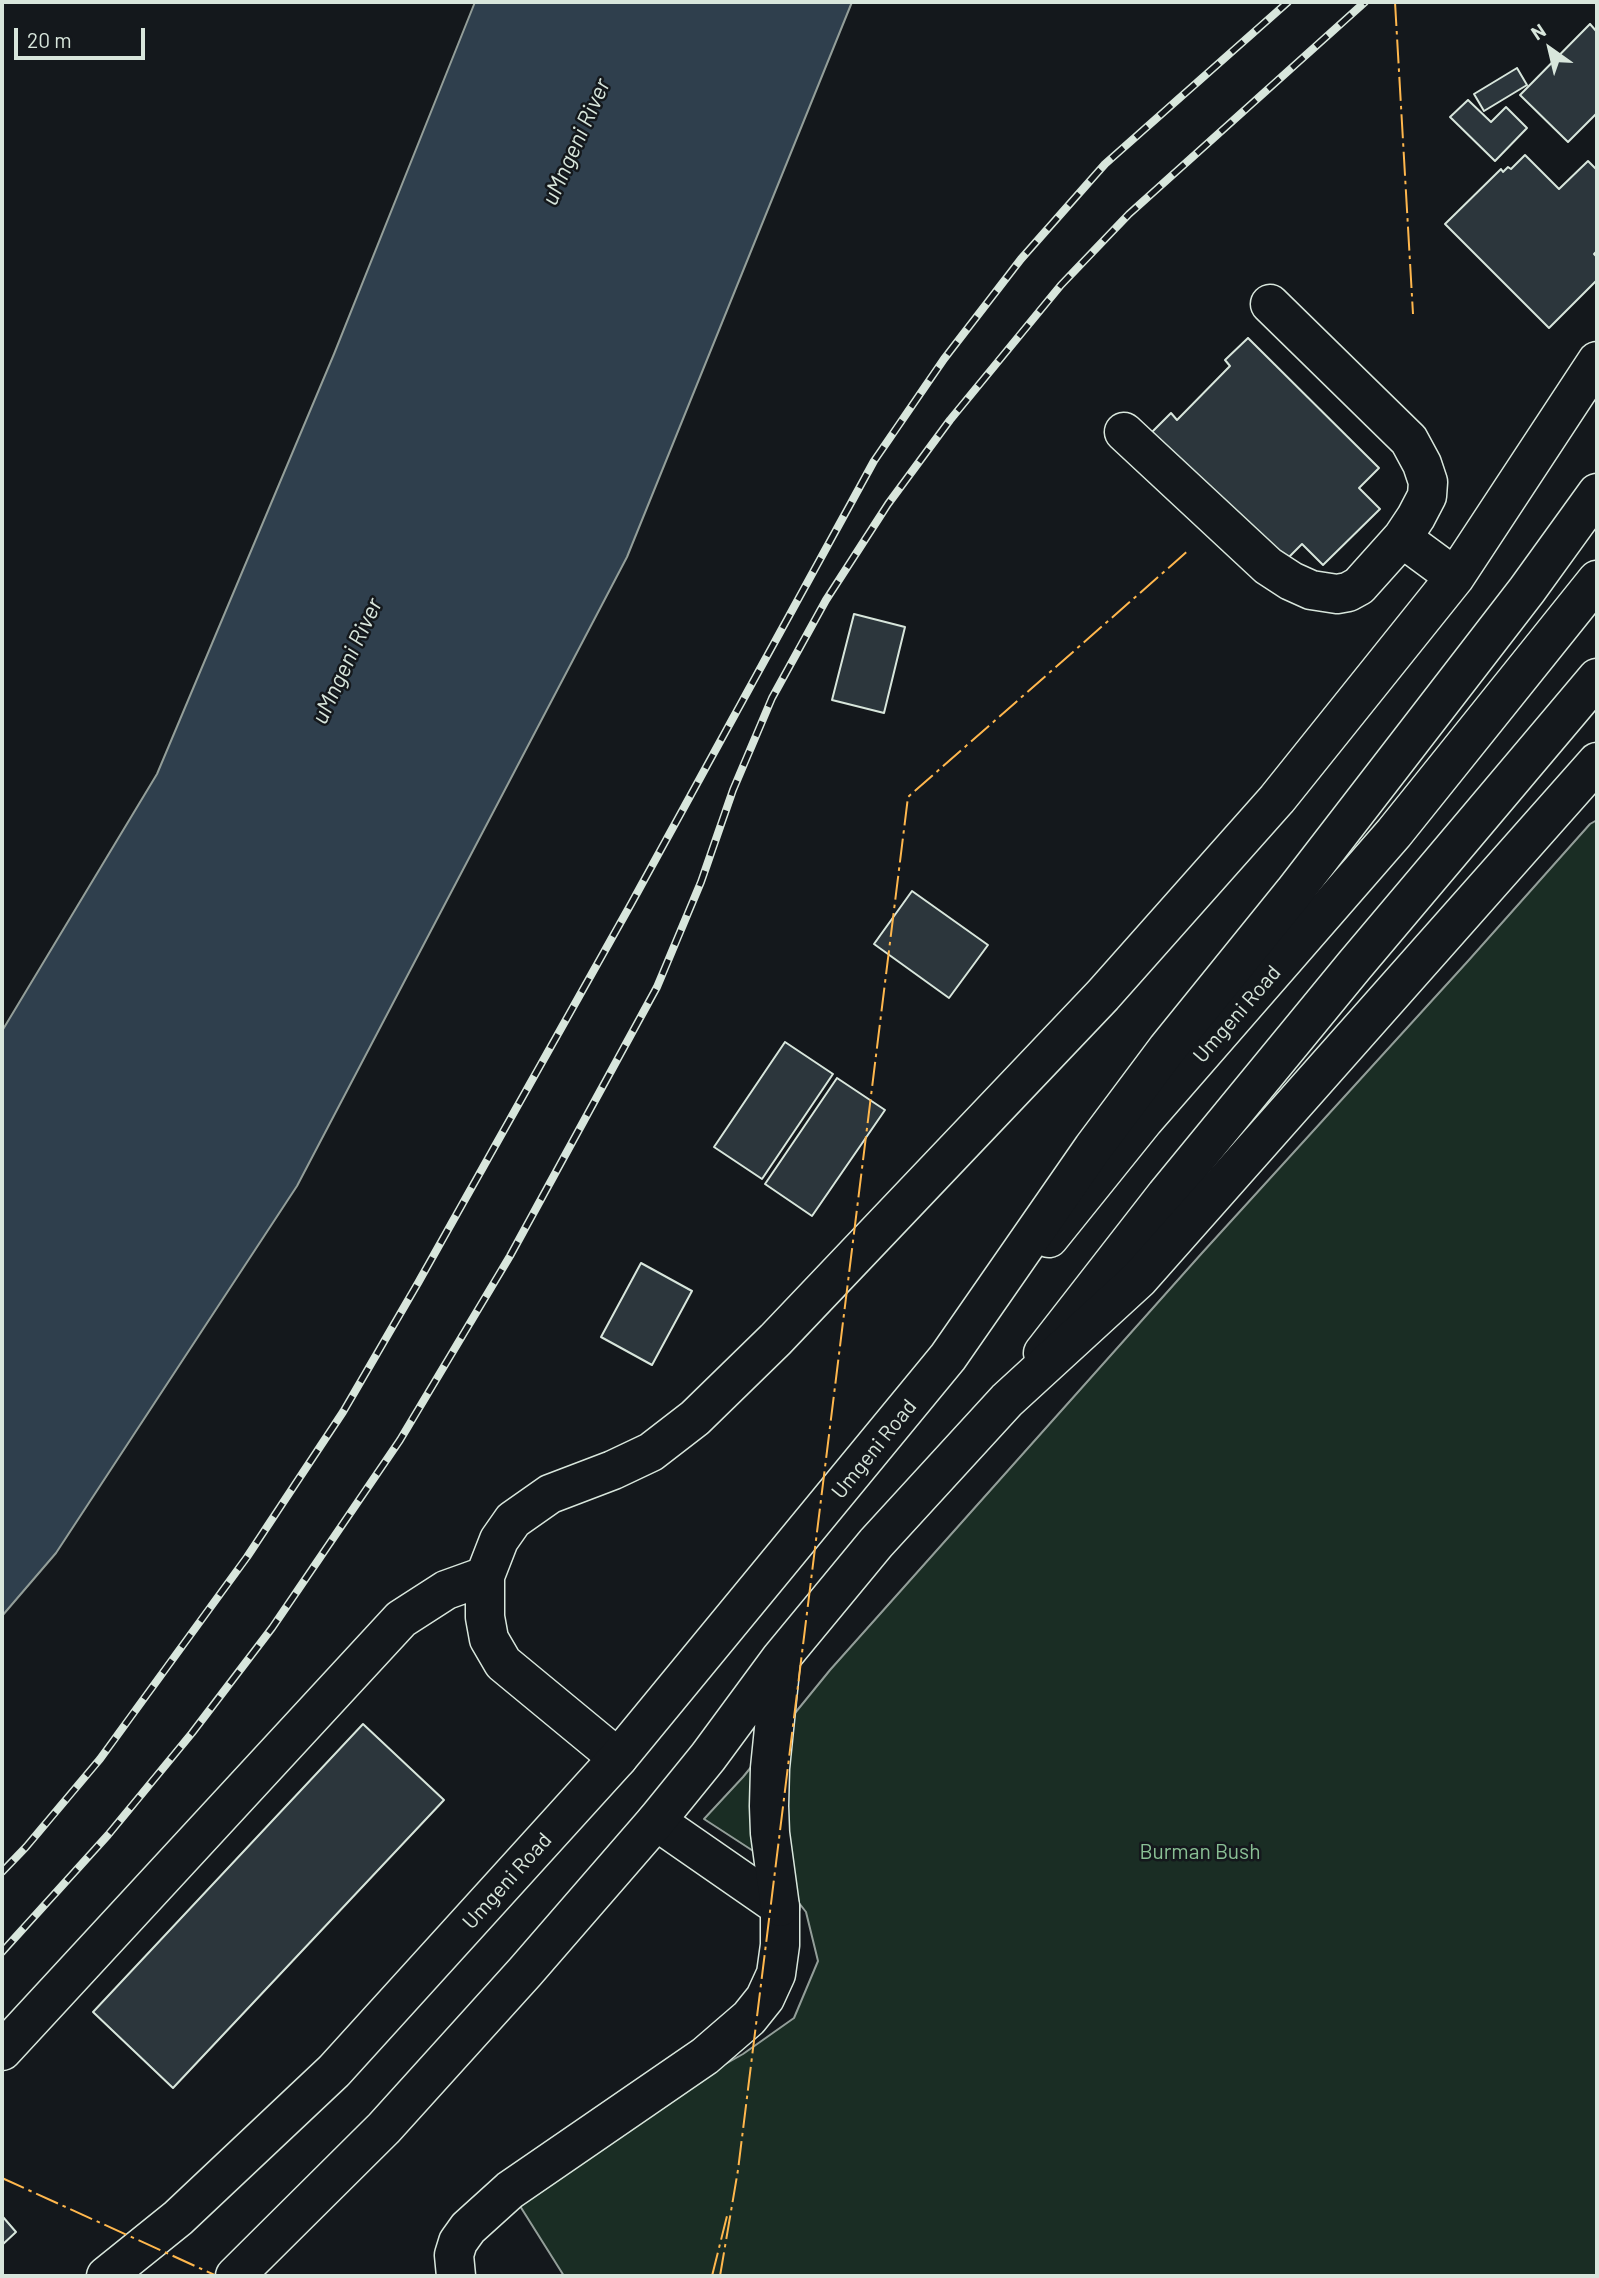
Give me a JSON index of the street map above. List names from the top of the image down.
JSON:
{
  "streets": {
    "main road": ["Umgeni Road"]
  },
  "water": ["uMngeni River"],
  "parks": ["Burman Bush"],
  "scale_bar": "20 m",
  "north": "top left"
}
